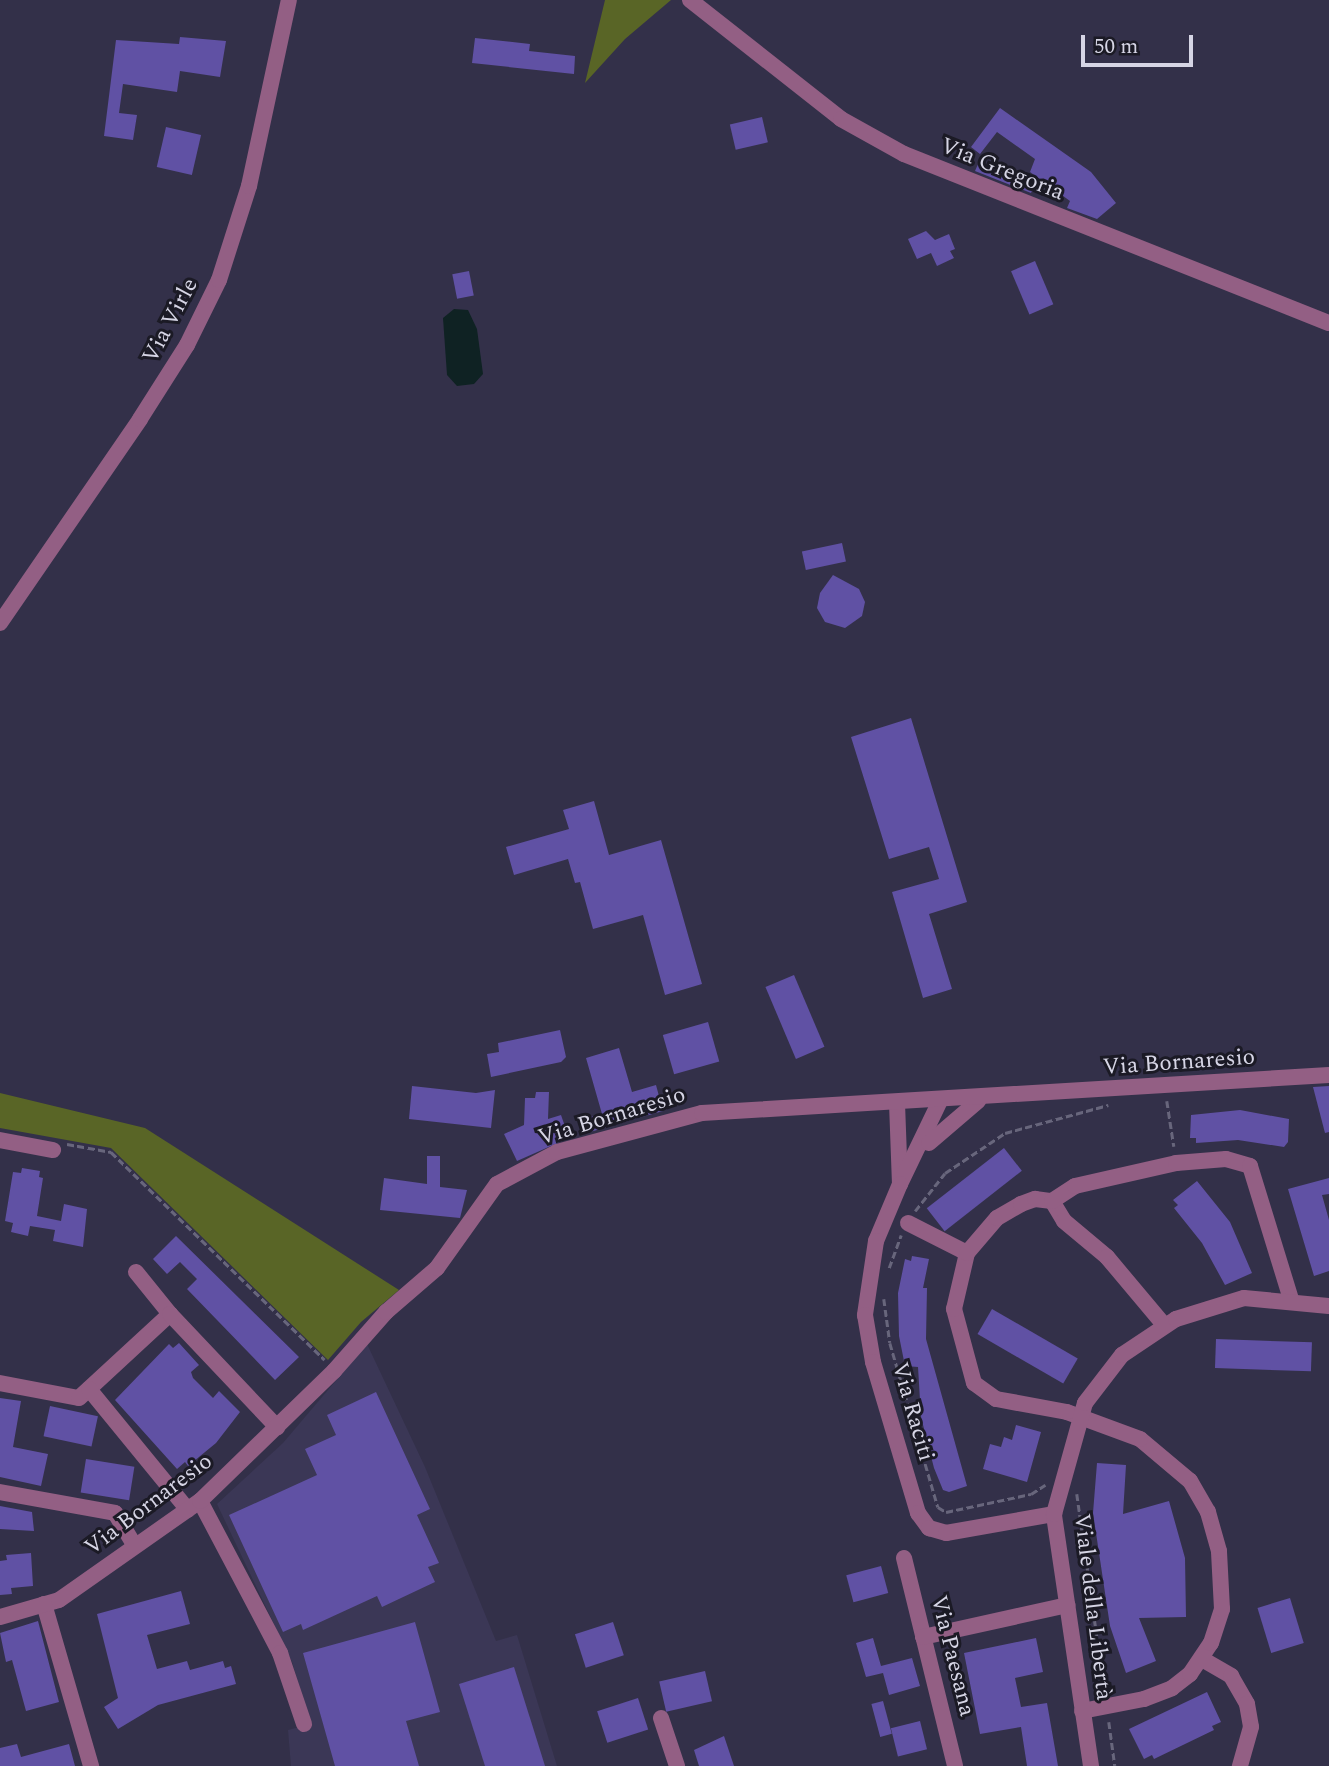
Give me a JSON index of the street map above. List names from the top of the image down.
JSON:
{
  "streets": {
    "street": [
      "Via Gregoria",
      "Via Virle",
      "Via Bornaresio",
      "Via Raciti",
      "Viale della Libertà",
      "Via Paesana"
    ]
  },
  "crossings": [
    ["Via Bornaresio", "Via Raciti"],
    ["Via Raciti", "Viale della Libertà"]
  ],
  "scale_bar": "50 m"
}
